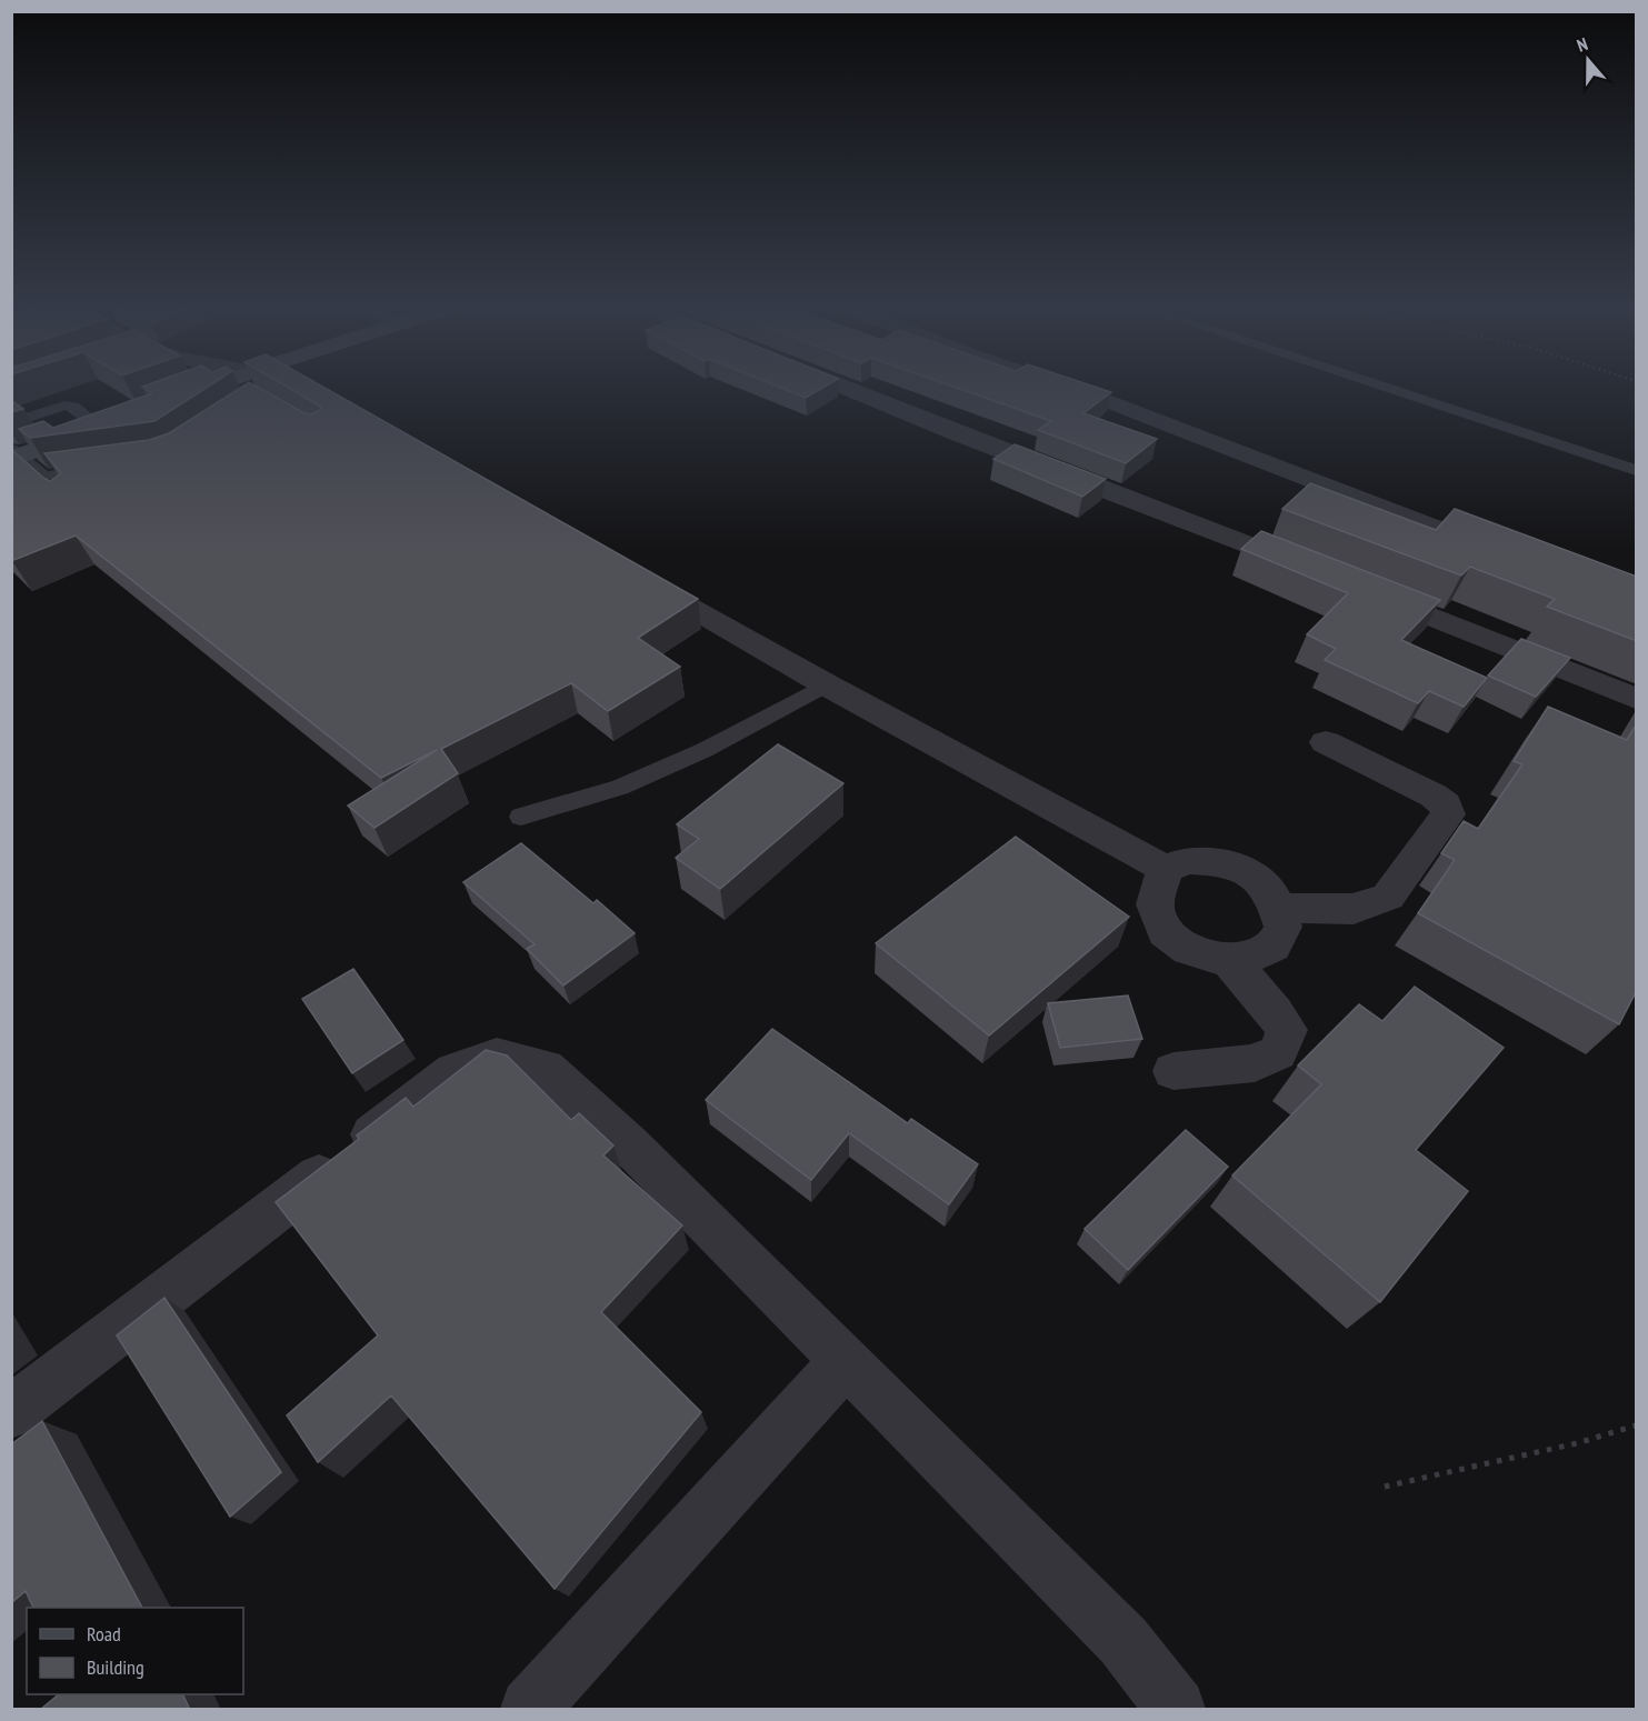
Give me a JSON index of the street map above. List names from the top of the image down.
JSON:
{
  "legend": ["Road", "Building"],
  "north": "top"
}
